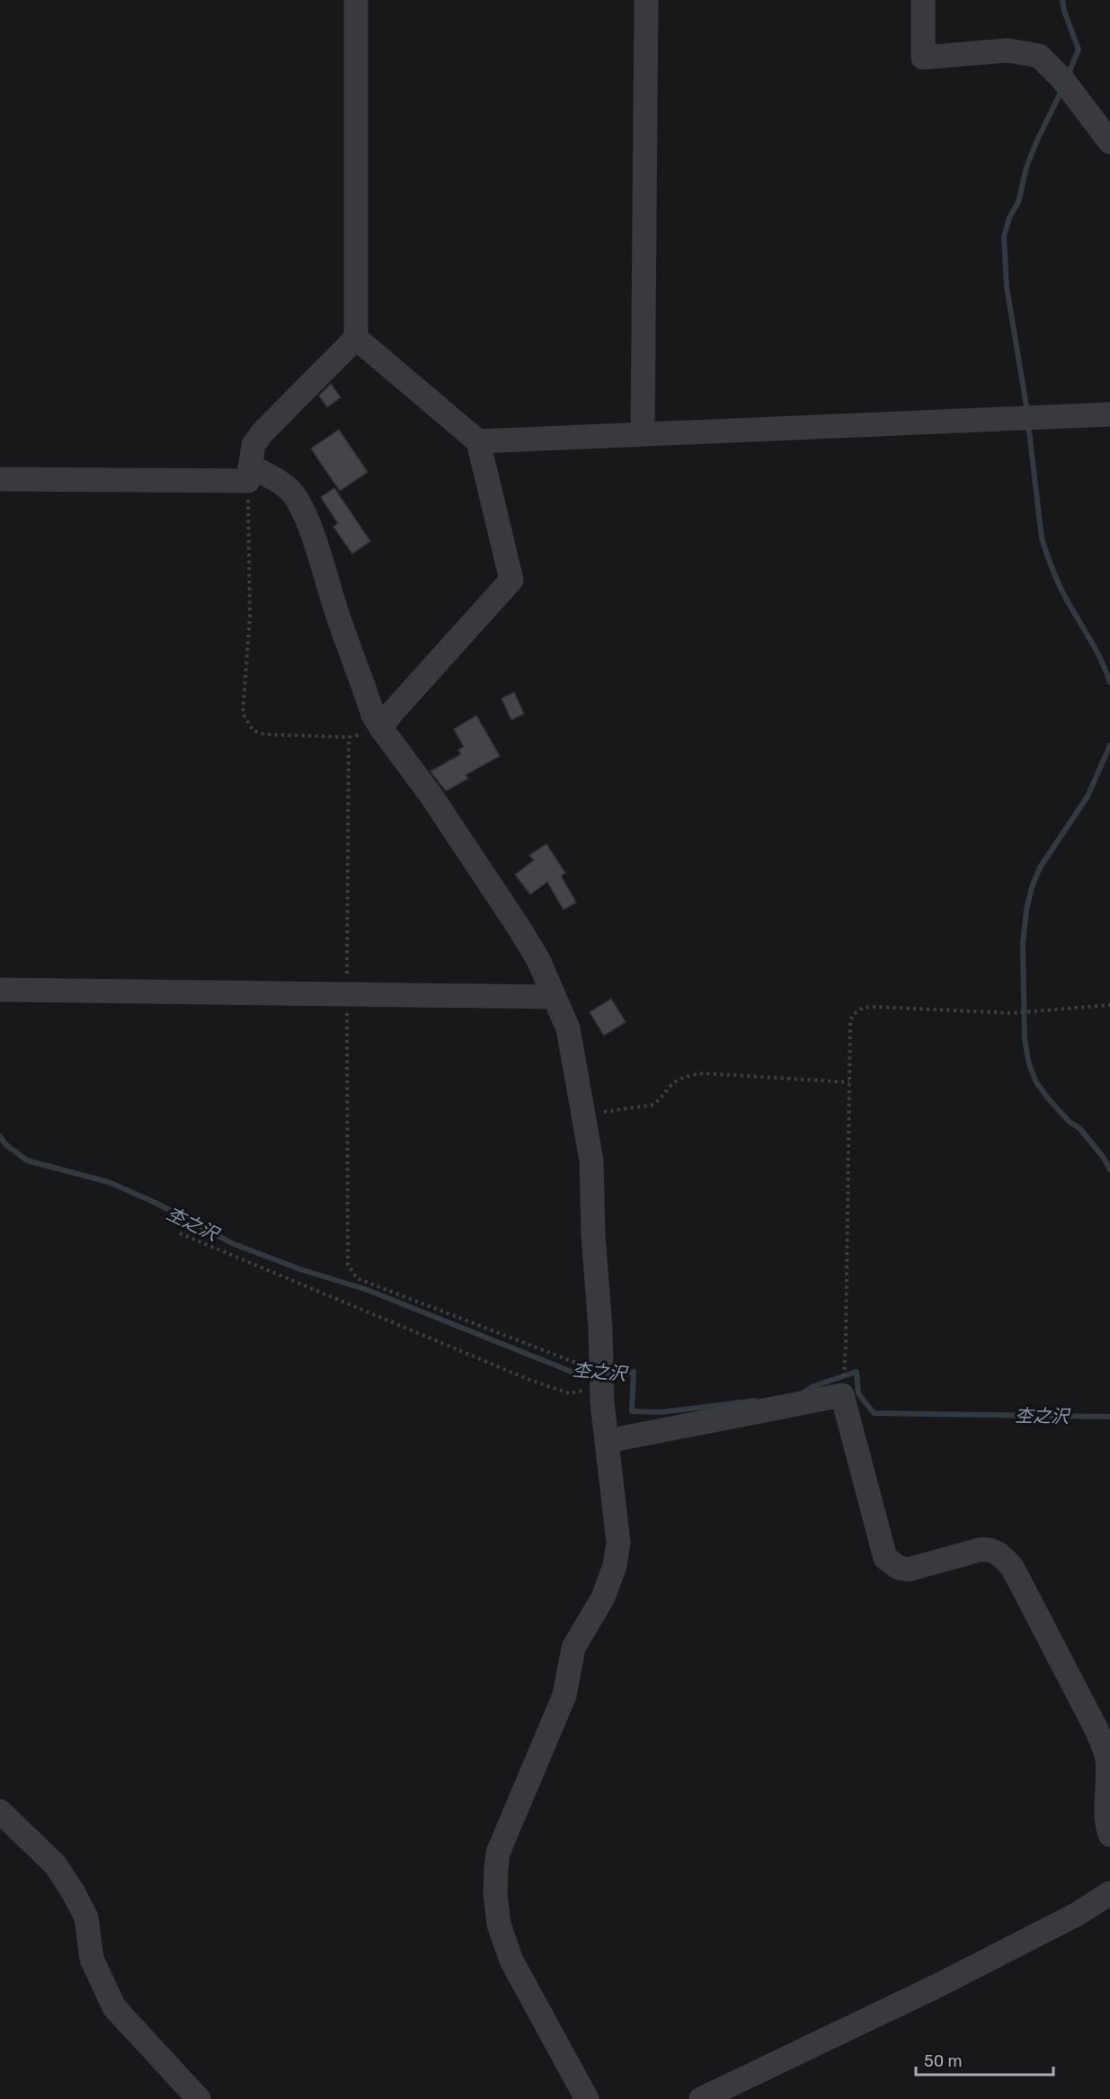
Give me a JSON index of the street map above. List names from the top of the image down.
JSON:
{
  "water": ["杢之沢"],
  "scale_bar": "50 m"
}
